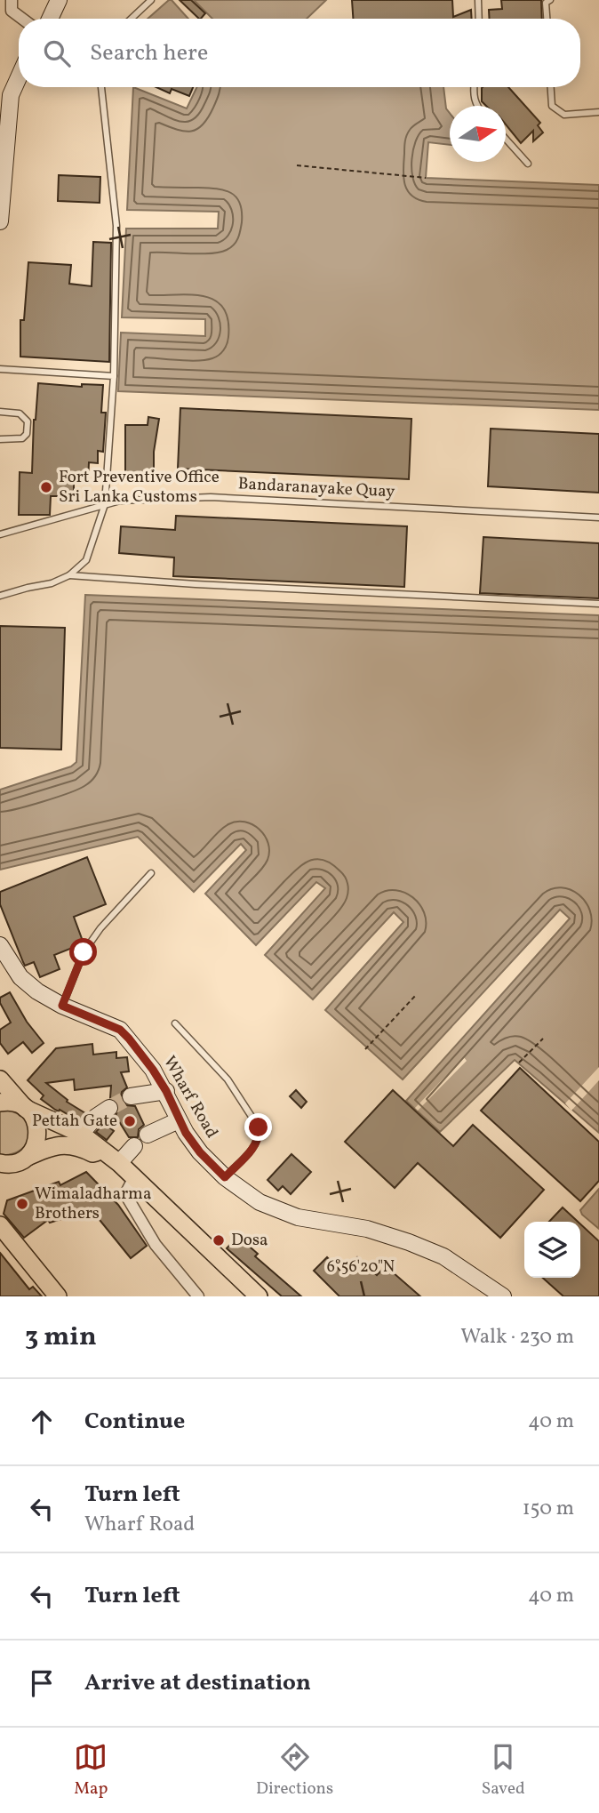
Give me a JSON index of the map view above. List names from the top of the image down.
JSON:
{
  "streets": {
    "main road": ["Wharf Road"],
    "lane": ["Bandaranayake Quay"]
  },
  "places": [
    "Fort Preventive Office Sri Lanka Customs",
    "Pettah Gate",
    "Wimaladharma Brothers",
    "Dosa"
  ],
  "north": "right",
  "page": {
    "search": "Search here",
    "heading": ["3 min", "Walk · 230 m"],
    "list": [
      ["Continue", "40 m"],
      ["Turn left", "Wharf Road", "150 m"],
      ["Turn left", "40 m"],
      "Arrive at destination"
    ],
    "nav": ["Map", "Directions", "Saved"]
  },
  "coordinates": ["6°56'20\"N"]
}
